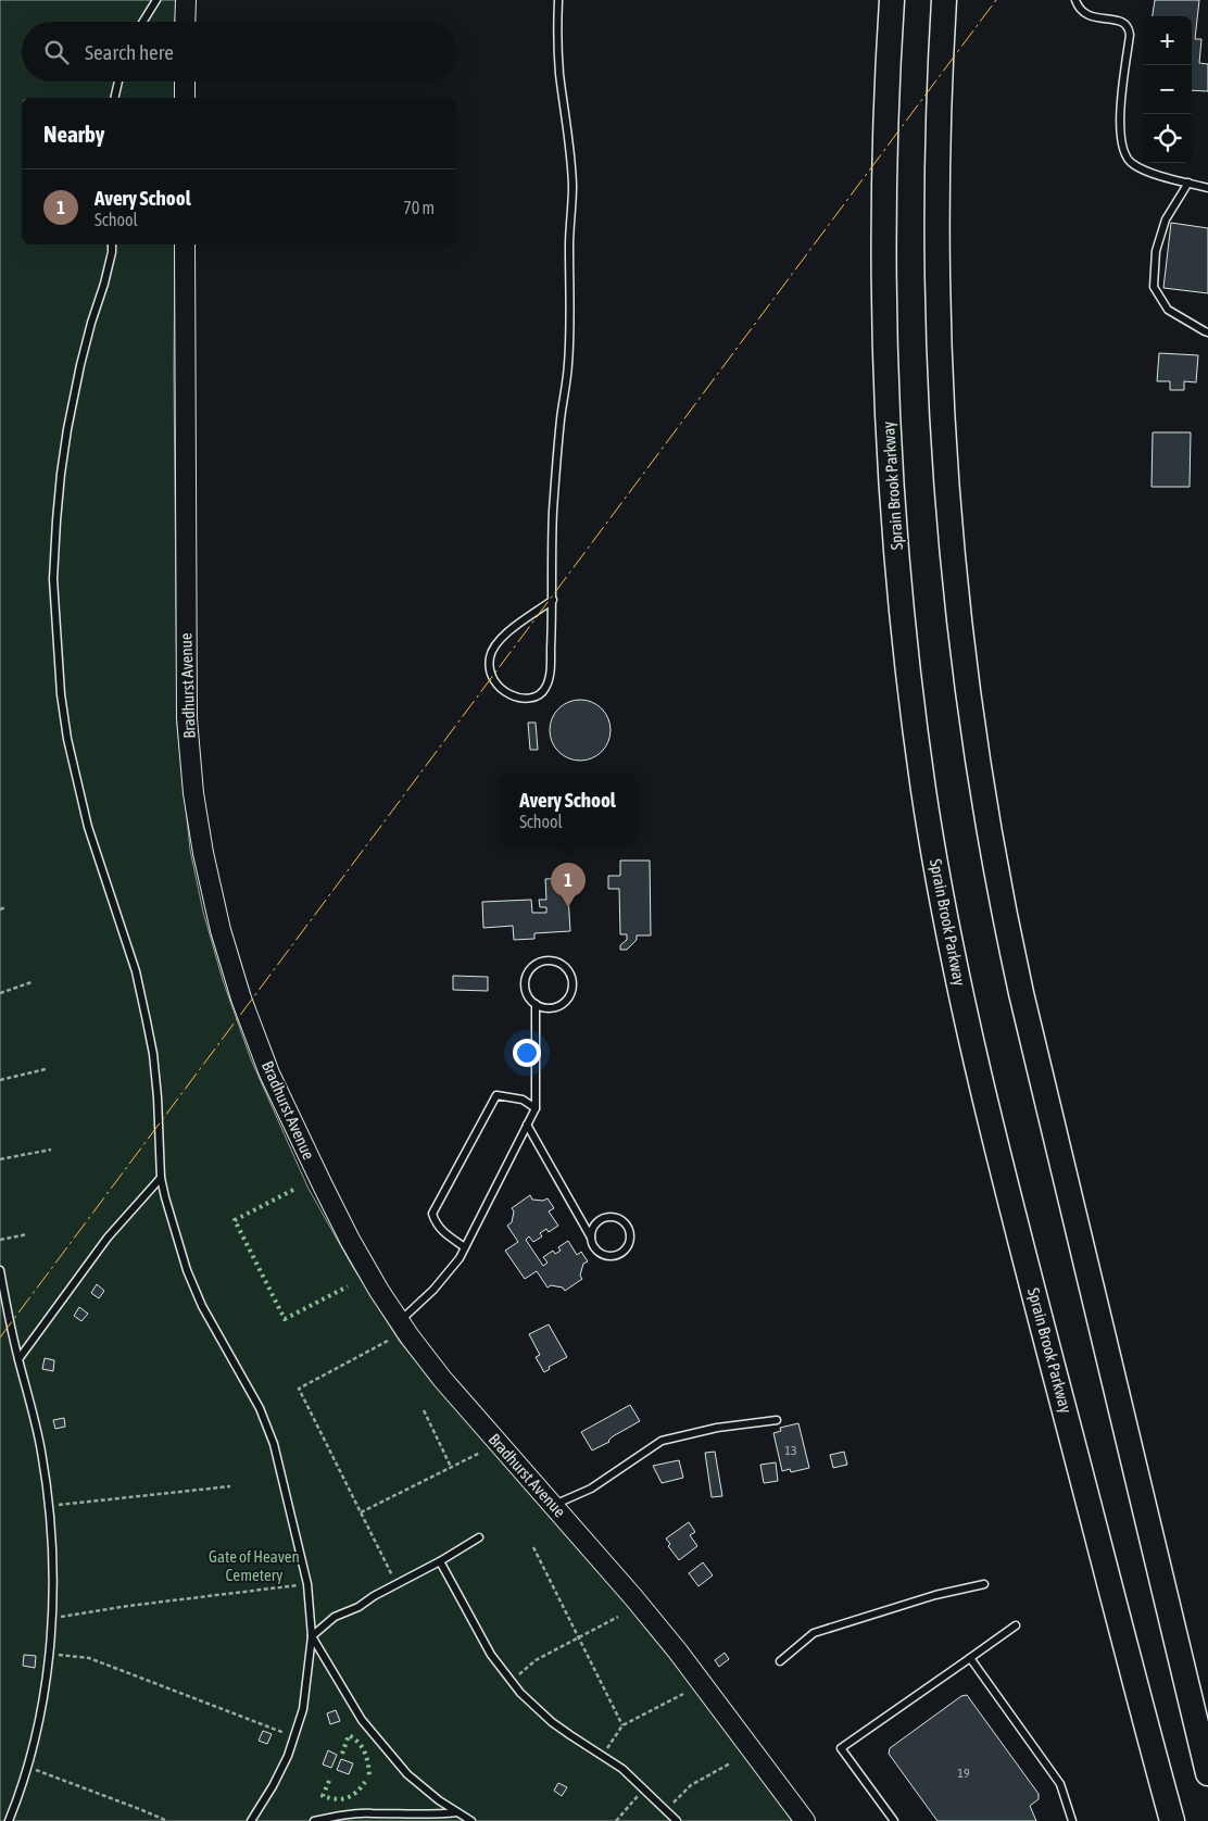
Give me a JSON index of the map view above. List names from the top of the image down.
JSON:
{
  "streets": {
    "highway": ["Sprain Brook Parkway"],
    "main road": ["Bradhurst Avenue"]
  },
  "parks": ["Gate of Heaven Cemetery"],
  "house_numbers": ["13", "19"],
  "page": {
    "map_buttons": ["+", "−"],
    "search": "Search here",
    "heading": "Nearby",
    "list": [
      {
        "mark": "1",
        "name": "Avery School",
        "note": "School",
        "value": "70 m"
      }
    ],
    "popup": ["Avery School", "School"],
    "pins": "1"
  }
}
